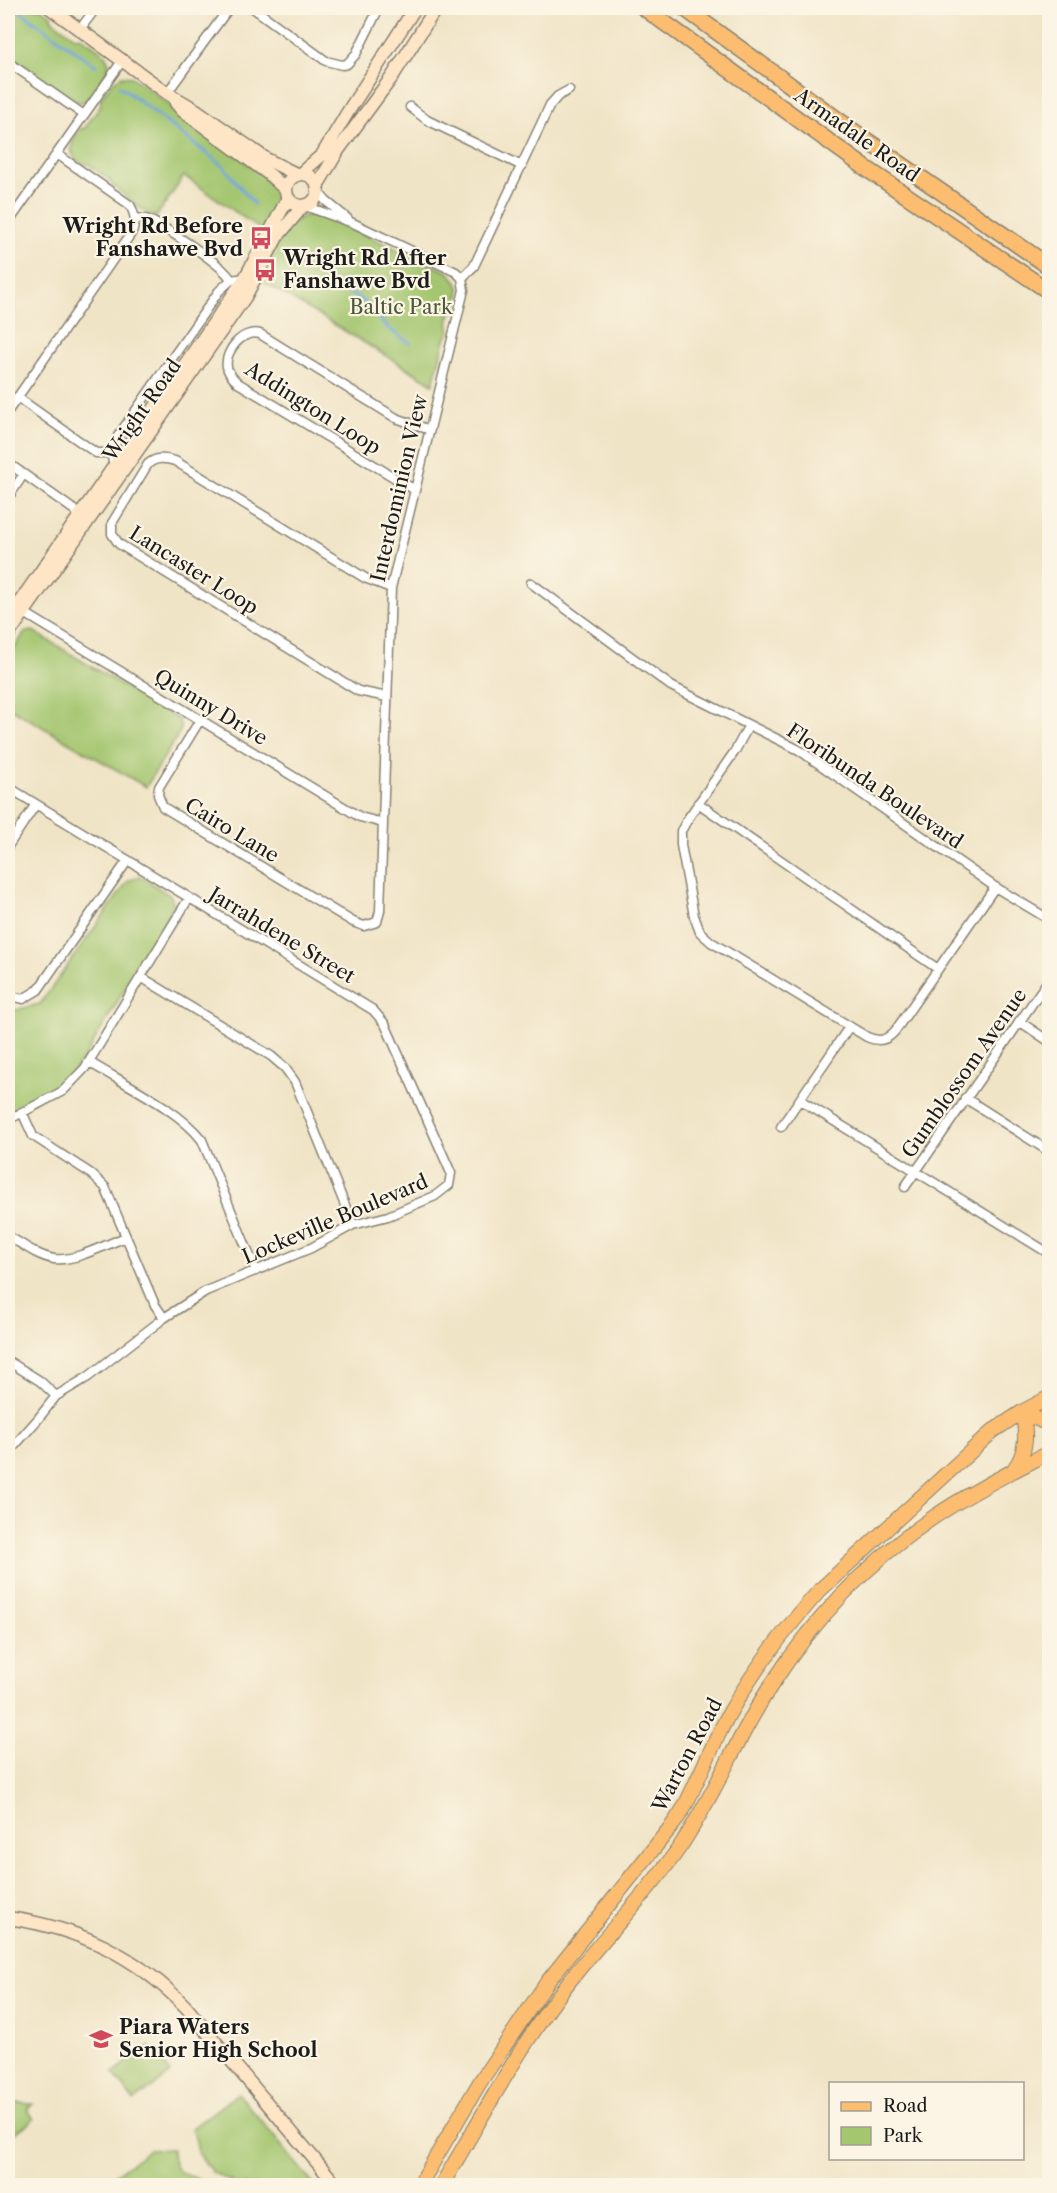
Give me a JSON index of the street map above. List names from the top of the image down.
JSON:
{
  "streets": {
    "highway": ["Armadale Road"],
    "main road": ["Wright Road", "Warton Road"],
    "street": [
      "Addington Loop",
      "Interdominion View",
      "Lancaster Loop",
      "Quinny Drive",
      "Floribunda Boulevard",
      "Cairo Lane",
      "Jarrahdene Street",
      "Gumblossom Avenue",
      "Lockeville Boulevard"
    ]
  },
  "crossings": [
    ["Addington Loop", "Interdominion View"],
    ["Wright Road", "Quinny Drive"],
    ["Interdominion View", "Lancaster Loop"],
    ["Interdominion View", "Quinny Drive"],
    ["Interdominion View", "Cairo Lane"],
    ["Quinny Drive", "Cairo Lane"],
    ["Jarrahdene Street", "Lockeville Boulevard"]
  ],
  "parks": ["Baltic Park"],
  "places": {
    "bus stop": ["Wright Rd Before Fanshawe Bvd", "Wright Rd After Fanshawe Bvd"],
    "school or university": ["Piara Waters Senior High School"]
  },
  "legend": ["Road", "Park"]
}
